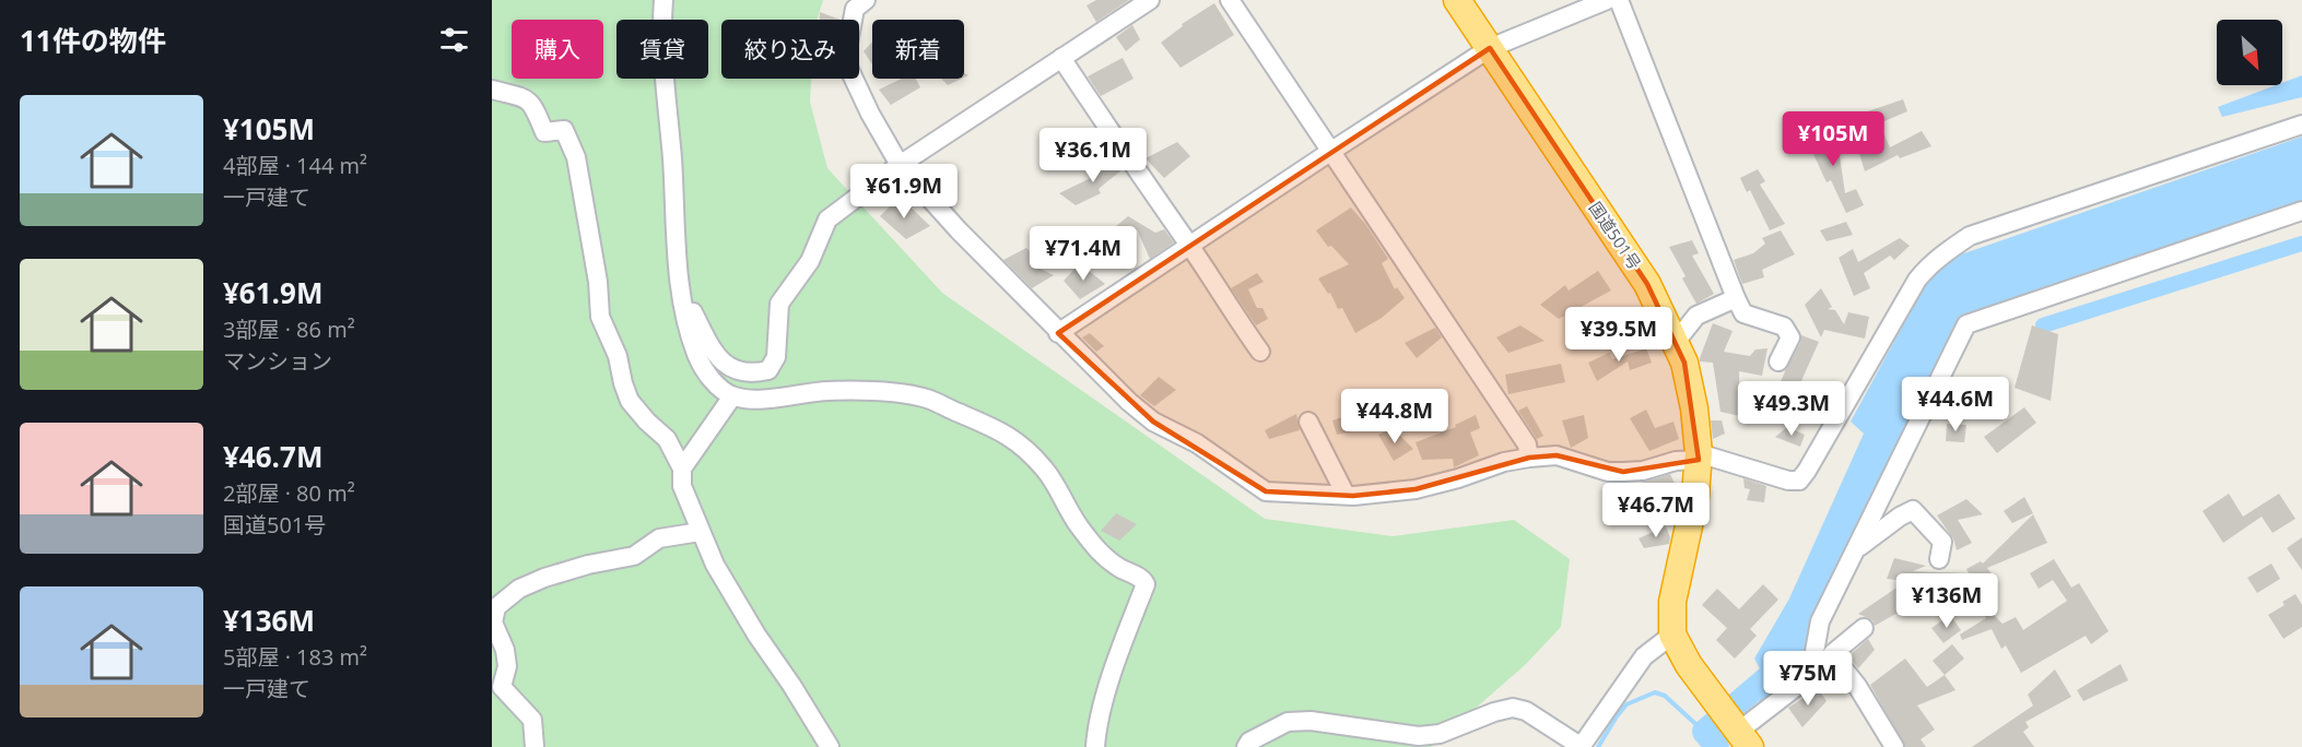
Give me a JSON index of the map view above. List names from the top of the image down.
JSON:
{
  "streets": {
    "highway": ["国道501号"]
  },
  "north": "bottom right",
  "page": {
    "heading": "11件の物件",
    "chip": [
      "購入",
      "賃貸",
      "絞り込み",
      "新着"
    ],
    "list": [
      {
        "name": "¥105M",
        "note": "4部屋 · 144 m² · 一戸建て"
      },
      {
        "name": "¥61.9M",
        "note": "3部屋 · 86 m² · マンション"
      },
      {
        "name": "¥46.7M",
        "note": "2部屋 · 80 m² · 国道501号"
      },
      {
        "name": "¥136M",
        "note": "5部屋 · 183 m² · 一戸建て"
      }
    ],
    "price": [
      "¥105M",
      "¥36.1M",
      "¥61.9M",
      "¥71.4M",
      "¥39.5M",
      "¥44.6M",
      "¥49.3M",
      "¥44.8M",
      "¥46.7M",
      "¥136M",
      "¥75M"
    ]
  }
}
